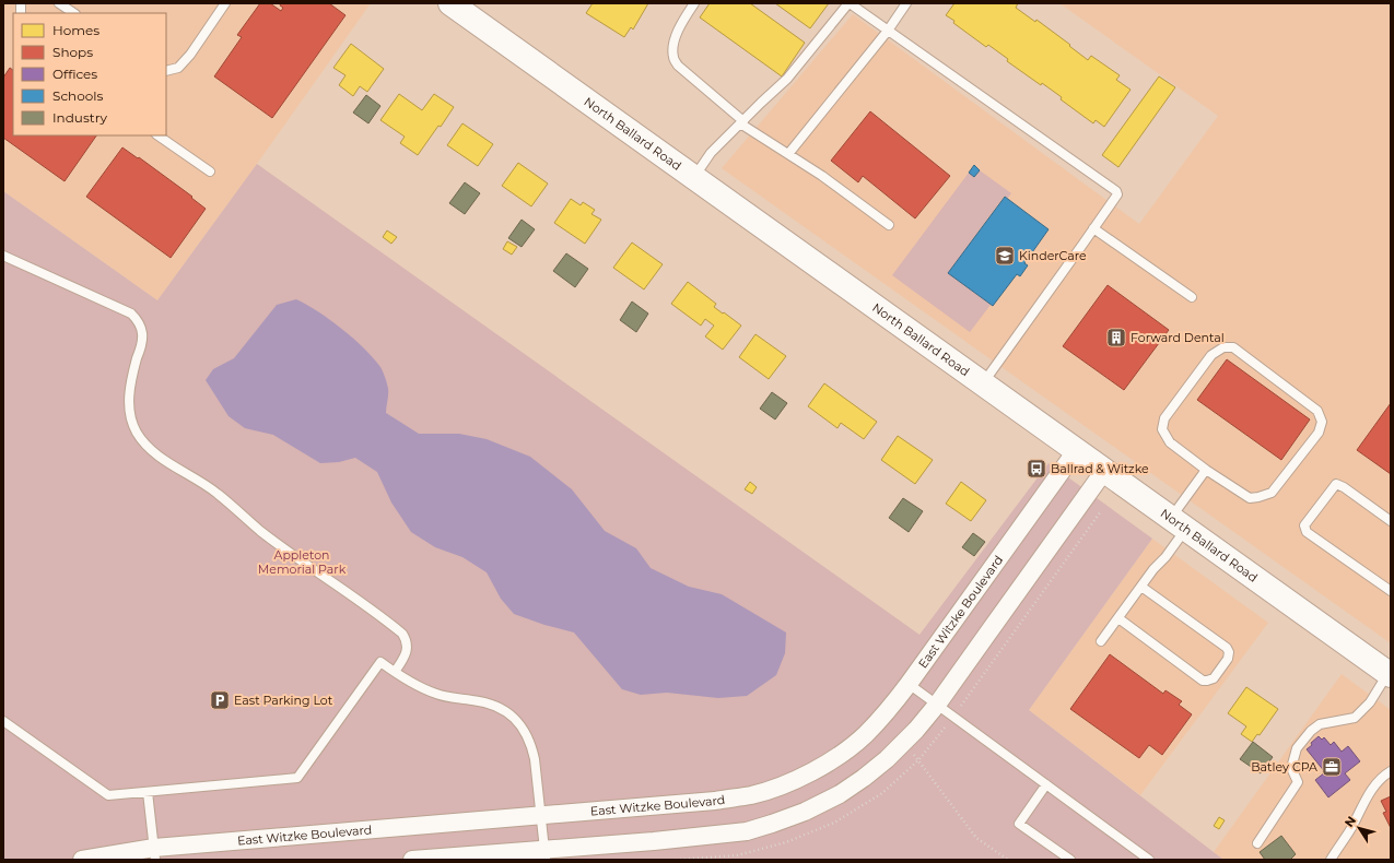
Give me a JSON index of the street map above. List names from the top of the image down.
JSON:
{
  "streets": {
    "main road": ["North Ballard Road"],
    "street": ["East Witzke Boulevard"]
  },
  "crossings": [
    ["North Ballard Road", "East Witzke Boulevard"]
  ],
  "parks": ["Appleton Memorial Park"],
  "places": {
    "school or university": ["KinderCare"],
    "building": ["Forward Dental"],
    "bus stop": ["Ballrad & Witzke"],
    "parking": ["East Parking Lot"],
    "office": ["Batley CPA"]
  },
  "legend": [
    "Homes",
    "Shops",
    "Offices",
    "Schools",
    "Industry"
  ],
  "north": "top left"
}
